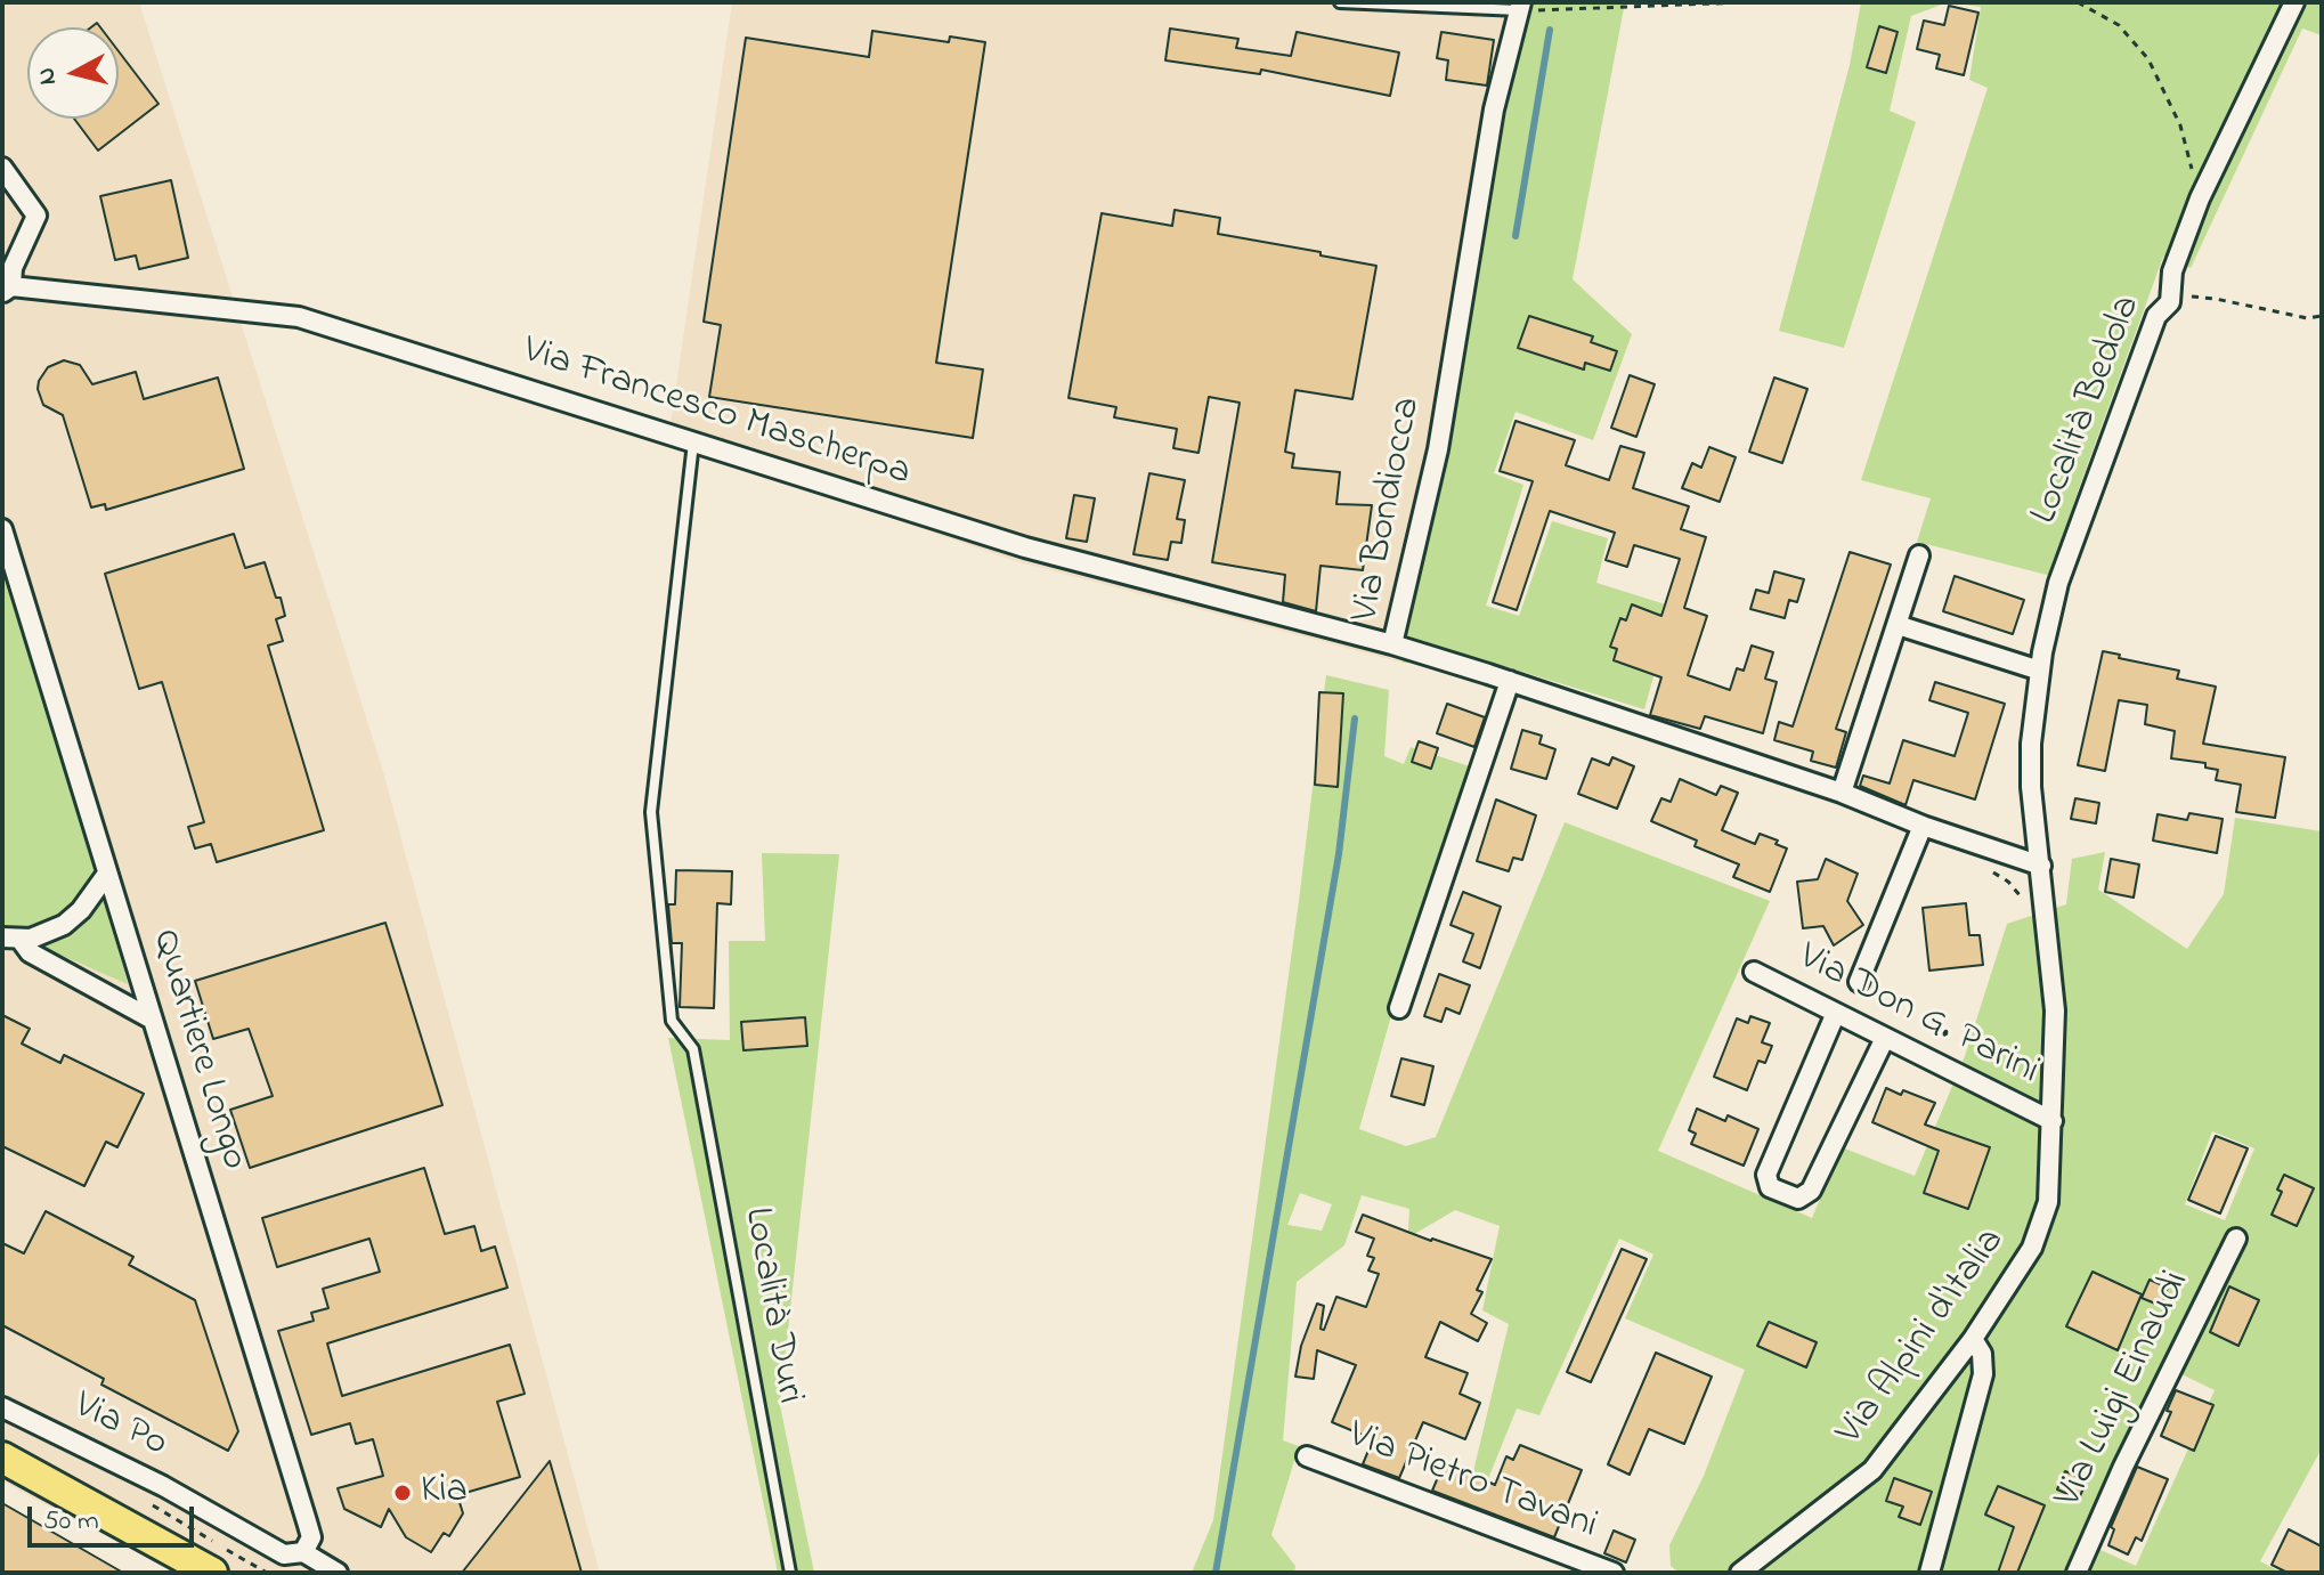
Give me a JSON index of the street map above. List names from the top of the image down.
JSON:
{
  "streets": {
    "street": [
      "Località Bedola",
      "Via Francesco Mascherpa",
      "Via Bondiocca",
      "Via Don G. Parini",
      "Quartiere Longo",
      "Via Alpini d'Italia",
      "Via Luigi Einaudi",
      "Via Po",
      "Via Pietro Tavani"
    ],
    "lane": ["Località Duri"]
  },
  "crossings": [
    ["Località Bedola", "Via Bondiocca"],
    ["Località Bedola", "Via Alpini d'Italia"],
    ["Via Francesco Mascherpa", "Via Bondiocca"],
    ["Via Francesco Mascherpa", "Località Duri"],
    ["Via Bondiocca", "Via Alpini d'Italia"],
    ["Via Don G. Parini", "Via Alpini d'Italia"],
    ["Quartiere Longo", "Via Po"]
  ],
  "places": ["Kia"],
  "scale_bar": "50 m",
  "north": "left"
}
